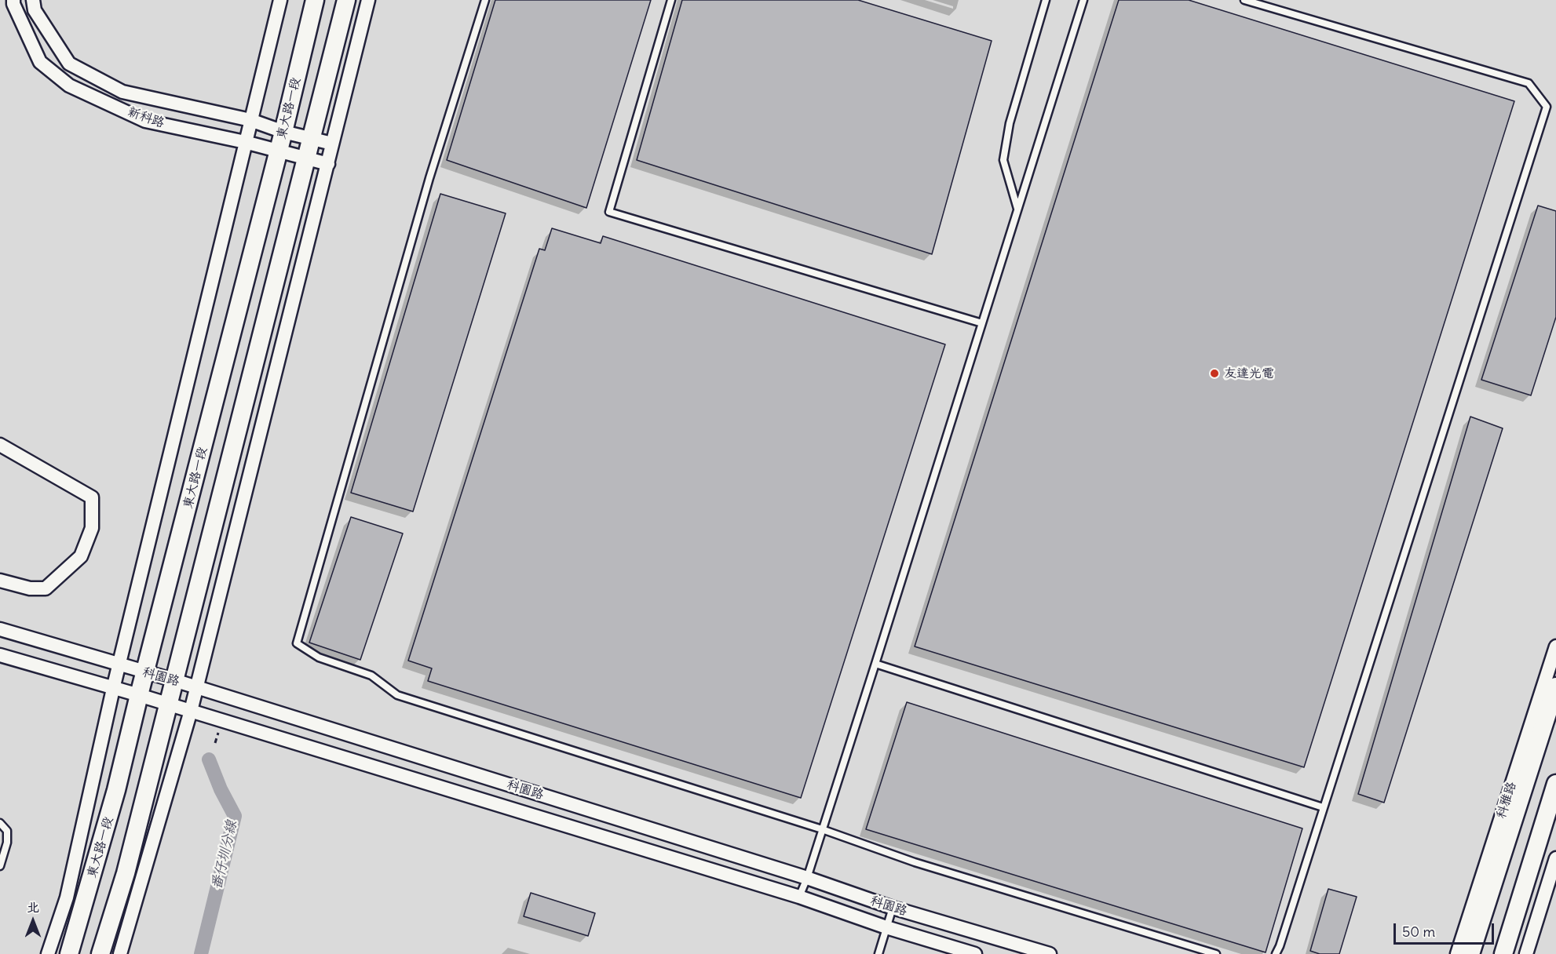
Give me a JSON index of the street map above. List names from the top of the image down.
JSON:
{
  "streets": {
    "street": [
      "東大路一段",
      "新科路",
      "科園路",
      "科雅路"
    ]
  },
  "crossings": [
    ["東大路一段", "新科路"],
    ["東大路一段", "科園路"]
  ],
  "water": ["番仔圳分線"],
  "places": ["友達光電"],
  "scale_bar": "50 m",
  "north": "top"
}
